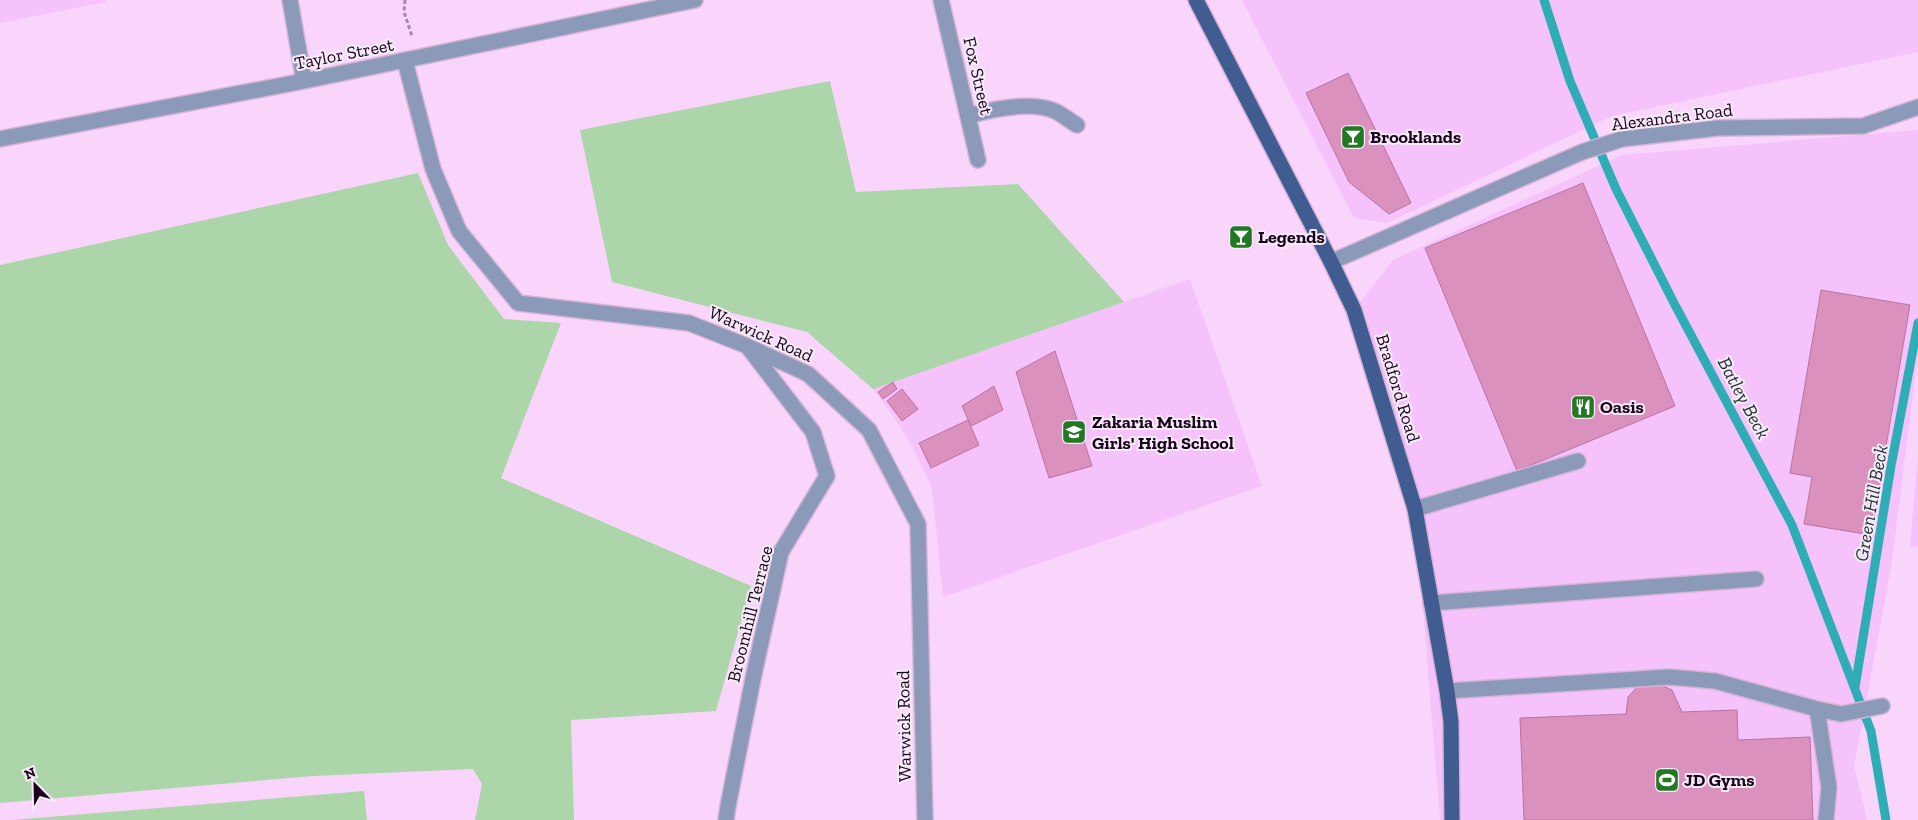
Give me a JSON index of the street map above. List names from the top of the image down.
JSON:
{
  "streets": {
    "main road": ["Bradford Road"],
    "street": [
      "Taylor Street",
      "Fox Street",
      "Alexandra Road",
      "Warwick Road",
      "Broomhill Terrace"
    ]
  },
  "crossings": [
    ["Taylor Street", "Warwick Road"],
    ["Alexandra Road", "Bradford Road"],
    ["Warwick Road", "Broomhill Terrace"]
  ],
  "water": ["Batley Beck", "Green Hill Beck"],
  "places": {
    "bar": ["Brooklands", "Legends"],
    "restaurant": ["Oasis"],
    "school or university": ["Zakaria Muslim Girls' High School"],
    "sports": ["JD Gyms"]
  },
  "north": "top left"
}
